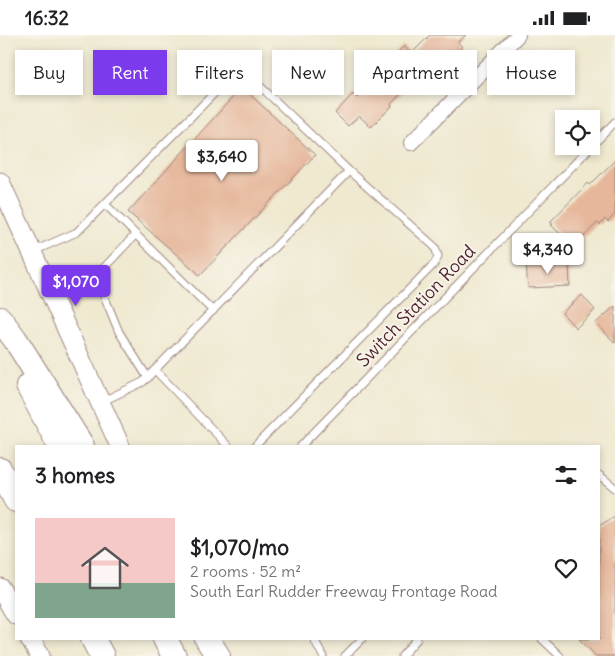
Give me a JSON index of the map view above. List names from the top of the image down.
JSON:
{
  "streets": {
    "lane": ["Switch Station Road"]
  },
  "page": {
    "status": "16:32",
    "chip": [
      "Buy",
      "Rent",
      "Filters",
      "New",
      "Apartment",
      "House"
    ],
    "price": ["$3,640", "$4,340", "$1,070"],
    "heading": "3 homes",
    "list": [
      {
        "name": "$1,070/mo",
        "note": "2 rooms · 52 m² · South Earl Rudder Freeway Frontage Road"
      }
    ]
  }
}
